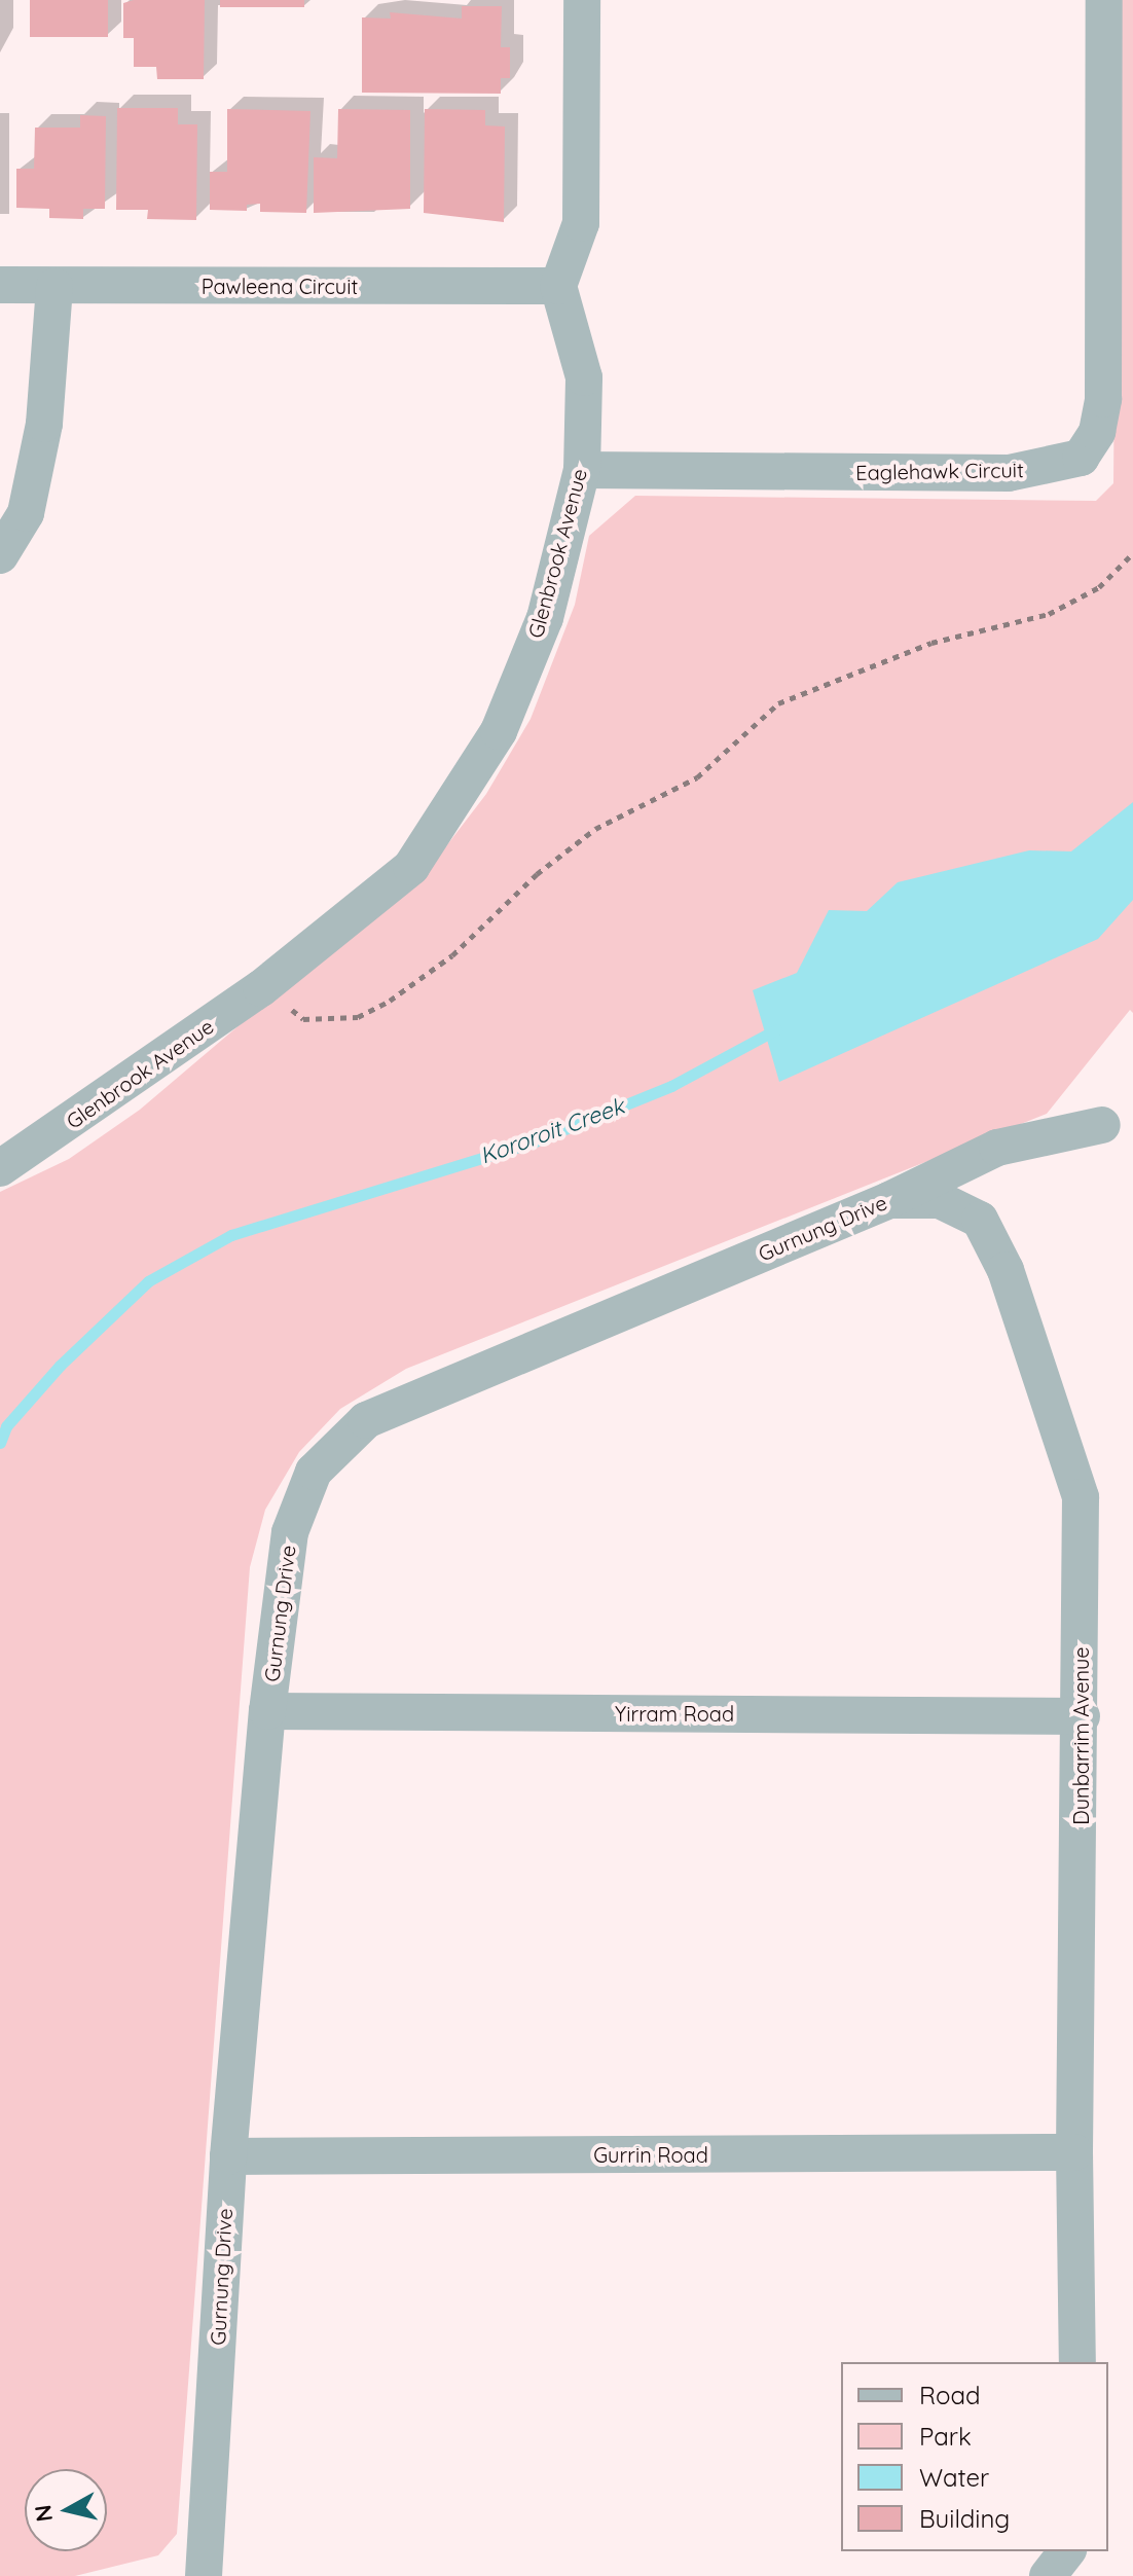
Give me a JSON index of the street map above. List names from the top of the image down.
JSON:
{
  "streets": {
    "street": [
      "Pawleena Circuit",
      "Eaglehawk Circuit",
      "Glenbrook Avenue",
      "Gurnung Drive",
      "Yirram Road",
      "Dunbarrim Avenue",
      "Gurrin Road"
    ]
  },
  "crossings": [
    ["Pawleena Circuit", "Glenbrook Avenue"],
    ["Eaglehawk Circuit", "Glenbrook Avenue"],
    ["Gurnung Drive", "Yirram Road"],
    ["Gurnung Drive", "Dunbarrim Avenue"],
    ["Gurnung Drive", "Gurrin Road"],
    ["Yirram Road", "Dunbarrim Avenue"],
    ["Dunbarrim Avenue", "Gurrin Road"]
  ],
  "water": ["Kororoit Creek"],
  "legend": [
    "Road",
    "Park",
    "Water",
    "Building"
  ],
  "north": "left"
}
